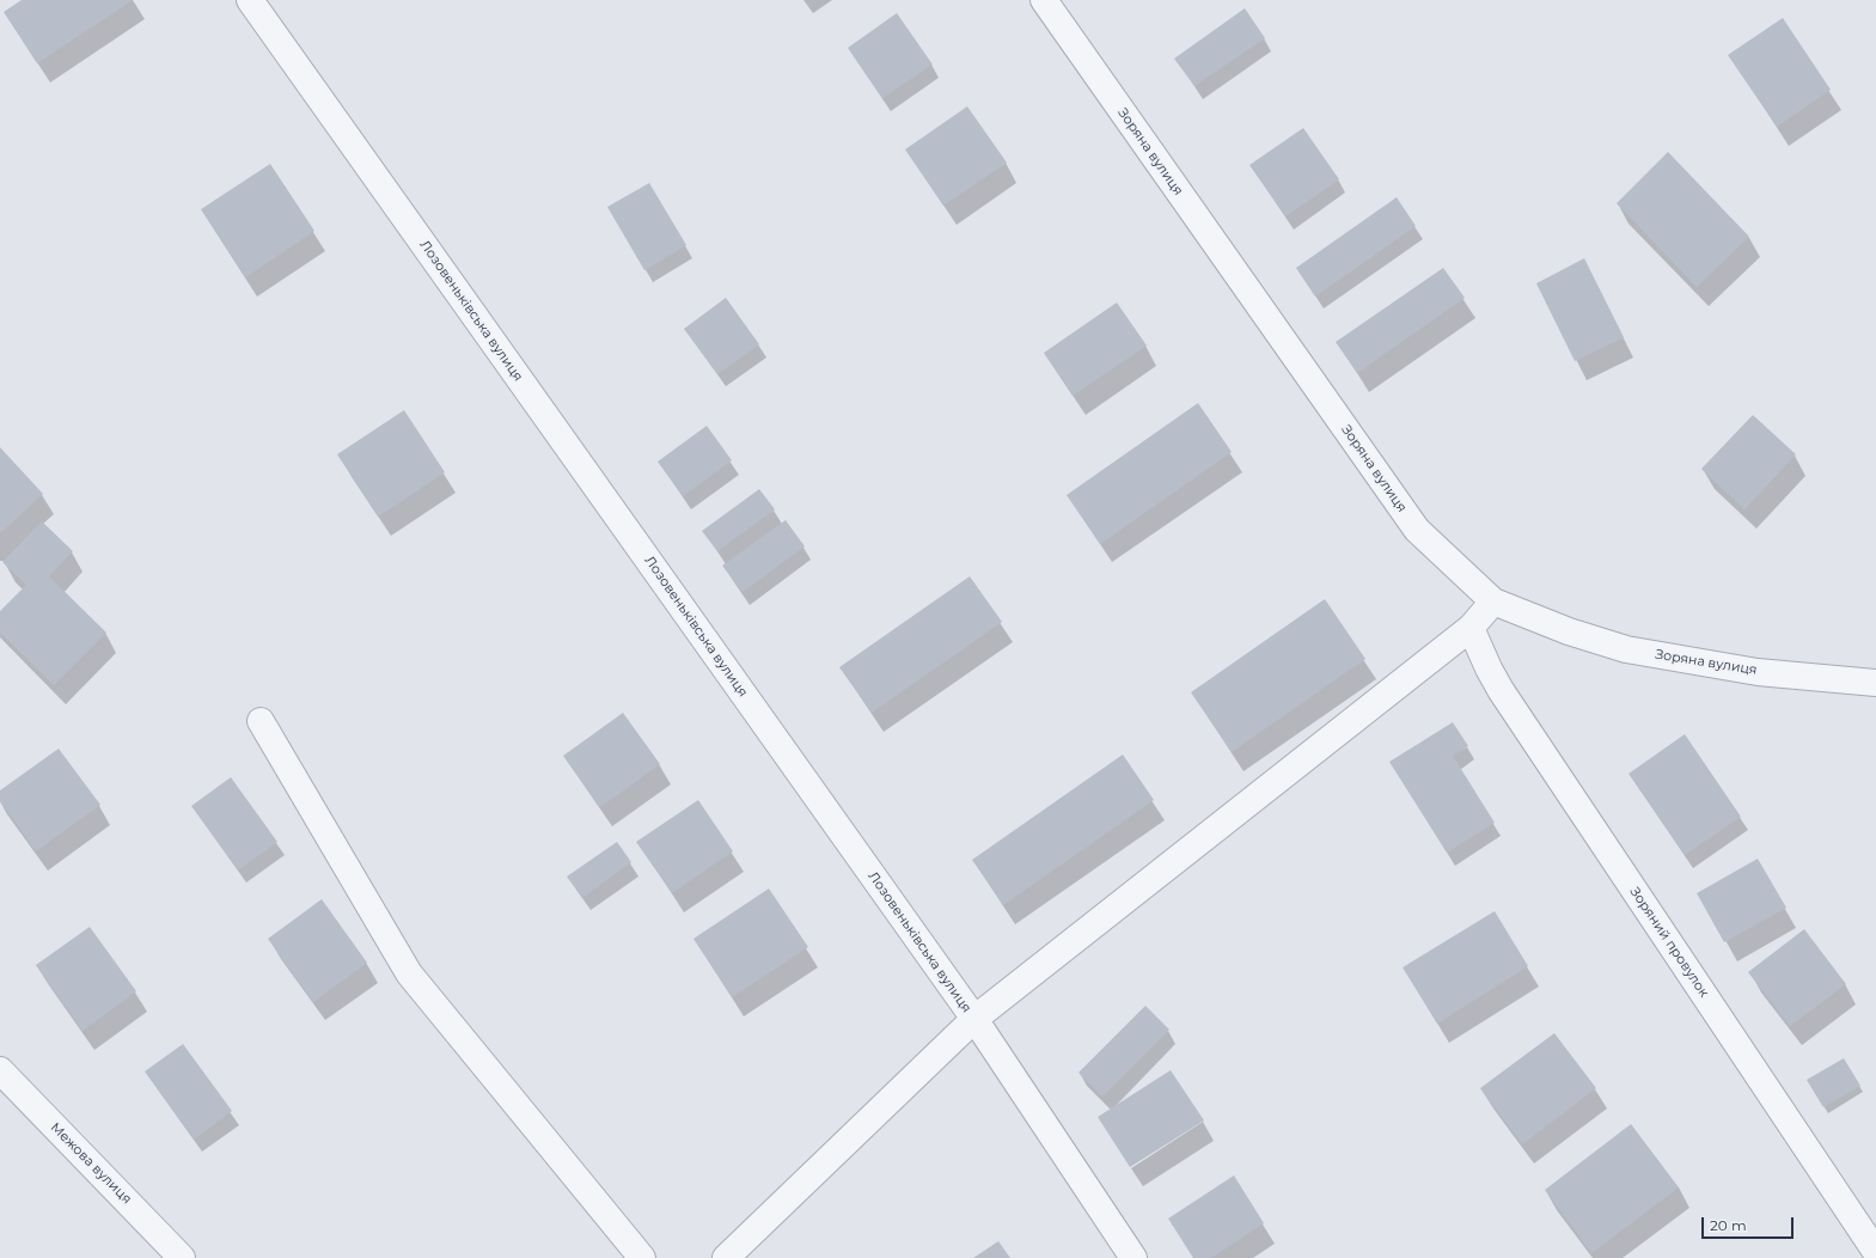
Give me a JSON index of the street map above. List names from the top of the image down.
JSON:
{
  "streets": {
    "street": [
      "Зоряна вулиця",
      "Лозовеньківська вулиця",
      "Зоряний провулок",
      "Межова вулиця"
    ]
  },
  "scale_bar": "20 m"
}
